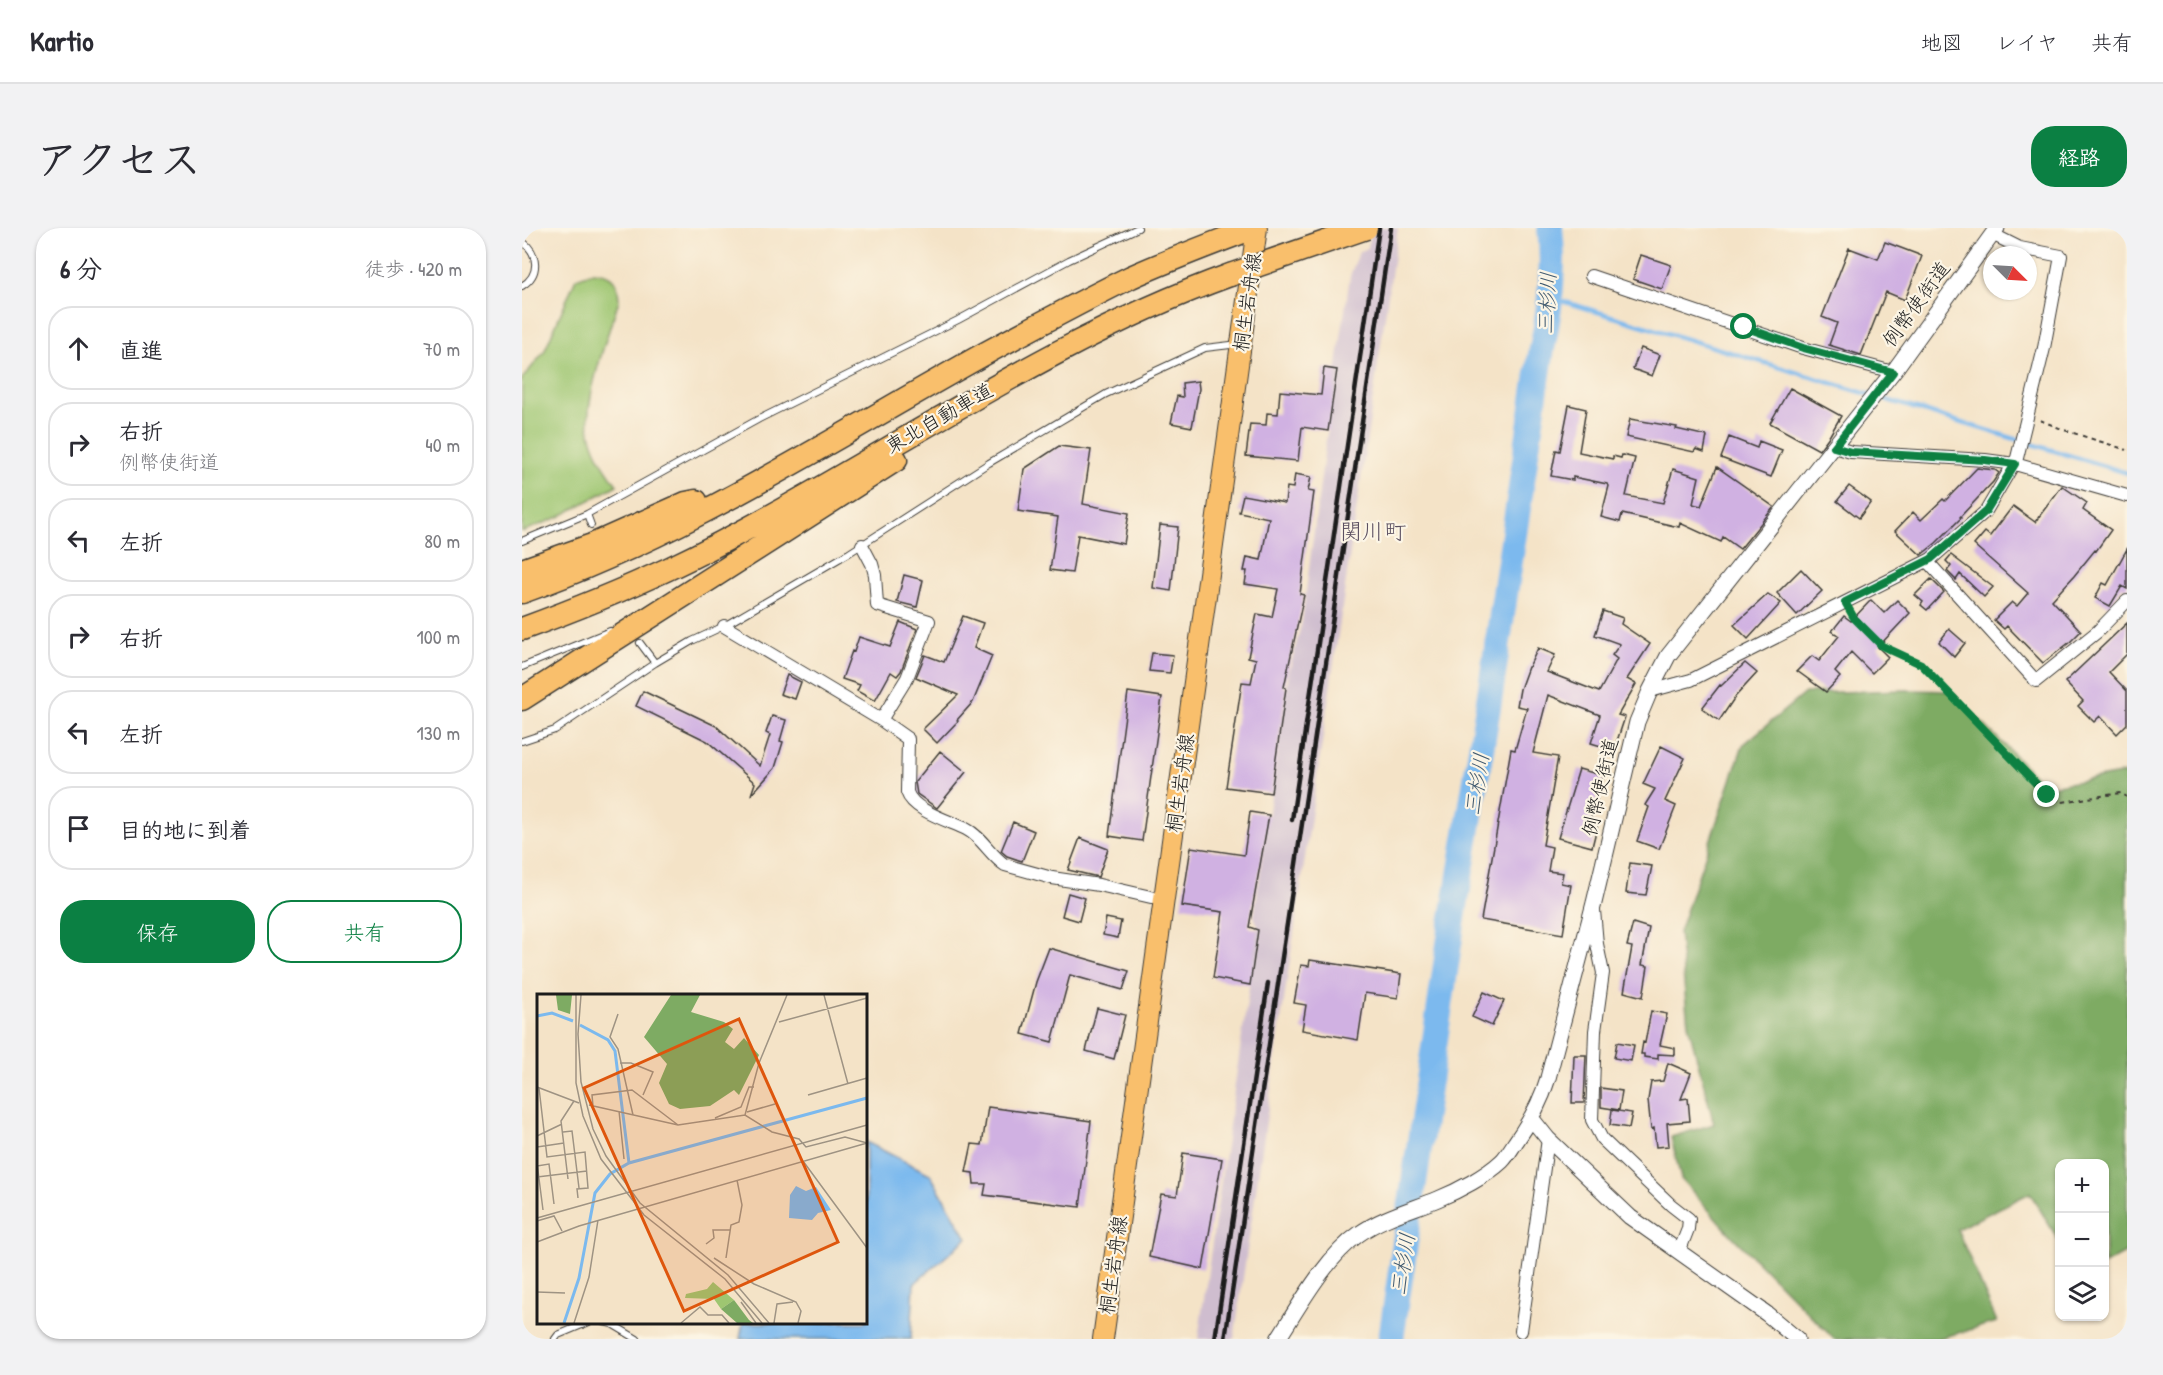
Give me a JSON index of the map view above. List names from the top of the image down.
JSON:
{
  "streets": {
    "highway": ["東北自動車道"],
    "main road": ["桐生岩舟線"],
    "street": ["例幣使街道"]
  },
  "crossings": [
    ["桐生岩舟線", "東北自動車道"]
  ],
  "districts": ["関川町"],
  "water": ["三杉川"],
  "north": "bottom right",
  "page": {
    "header": "Kartio",
    "nav": ["地図", "レイヤ", "共有"],
    "title": "アクセス",
    "buttons": [
      "経路",
      ["保存", "共有"]
    ],
    "heading": ["6 分", "徒歩 · 420 m"],
    "list": [
      ["直進", "70 m"],
      ["右折", "例幣使街道", "40 m"],
      ["左折", "80 m"],
      ["右折", "100 m"],
      ["左折", "130 m"],
      "目的地に到着"
    ],
    "map_buttons": ["+", "−"]
  }
}
